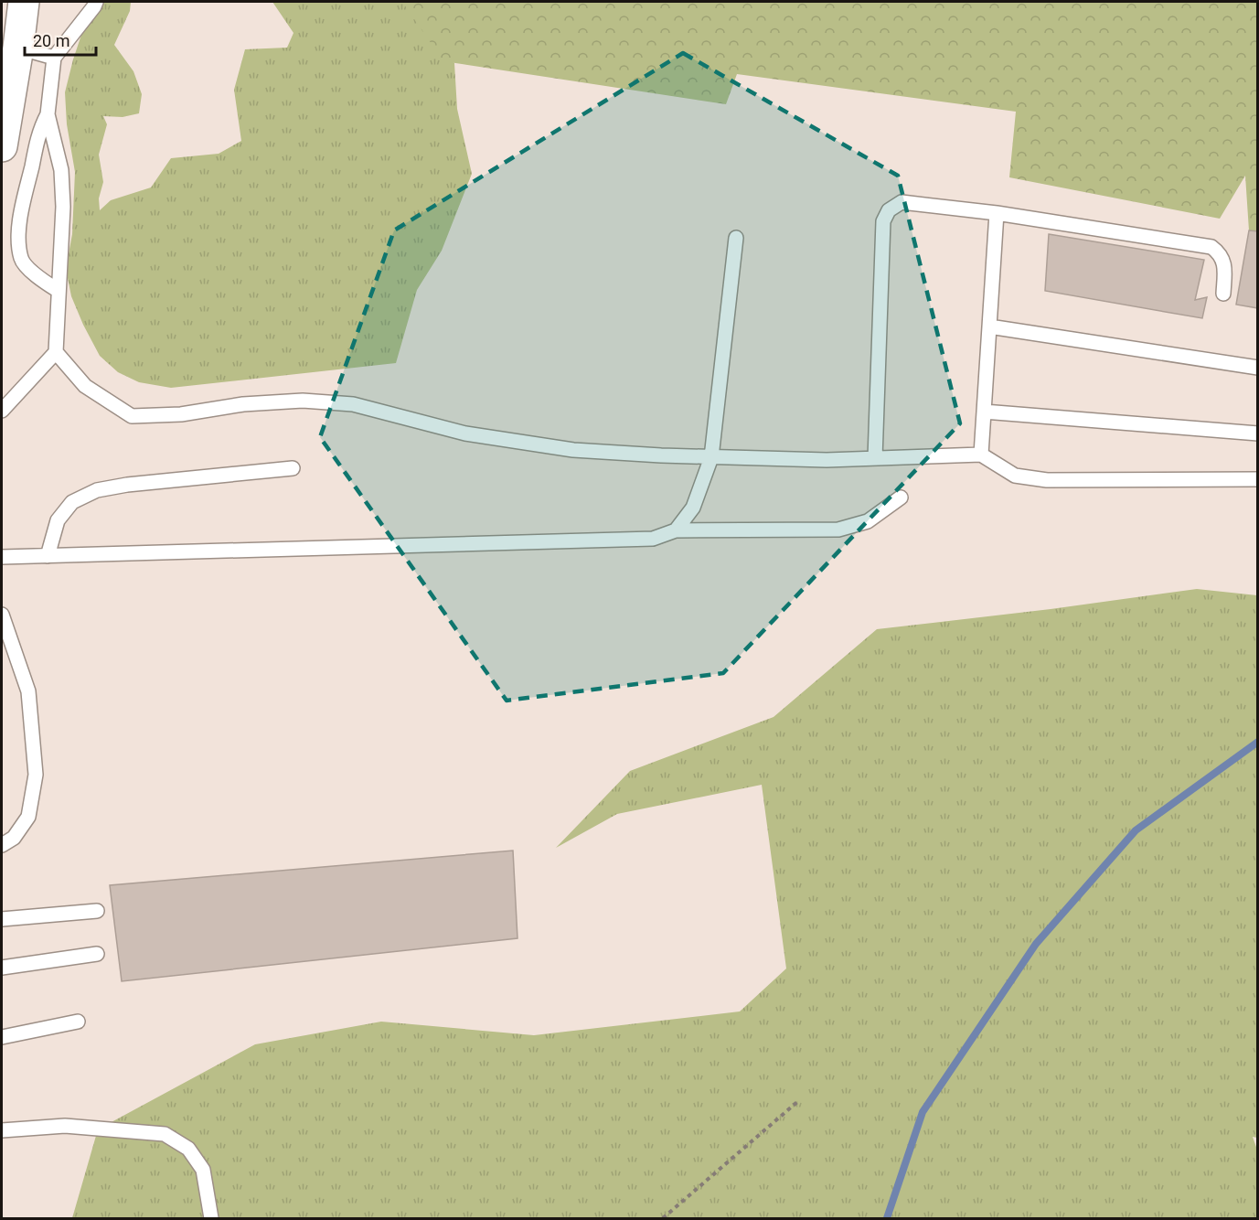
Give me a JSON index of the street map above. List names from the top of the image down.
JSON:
{
  "scale_bar": "20 m"
}
